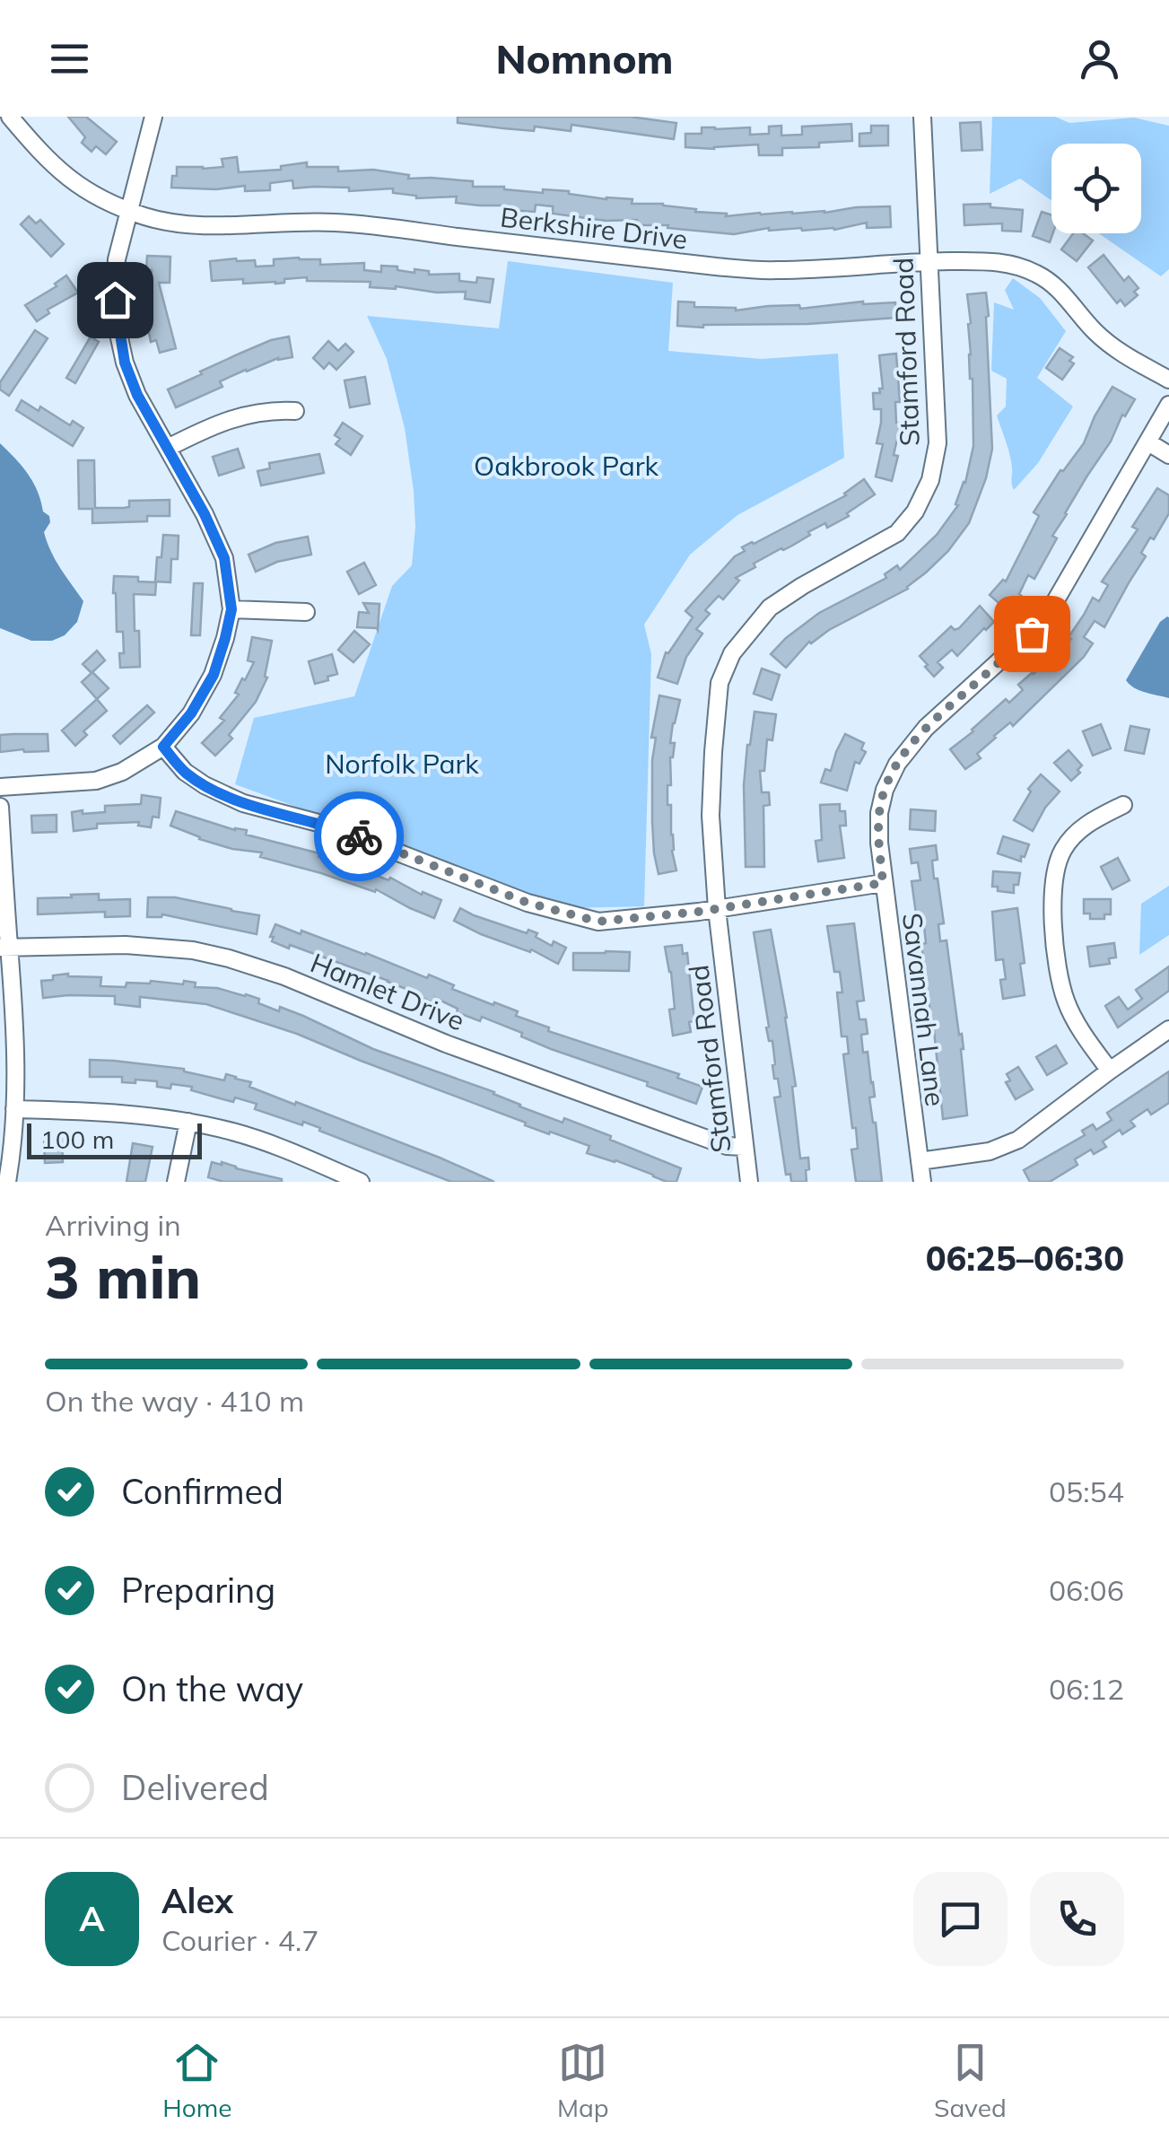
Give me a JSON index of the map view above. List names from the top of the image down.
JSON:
{
  "streets": {
    "street": [
      "Berkshire Drive",
      "Stamford Road",
      "Hamlet Drive",
      "Savannah Lane"
    ]
  },
  "crossings": [
    ["Berkshire Drive", "Stamford Road"],
    ["Stamford Road", "Hamlet Drive"]
  ],
  "parks": ["Oakbrook Park", "Norfolk Park"],
  "scale_bar": "100 m",
  "page": {
    "header": "Nomnom",
    "scale": "100 m",
    "heading": ["3 min", "Arriving in", "06:25–06:30"],
    "panel": ["Alex", "Courier · 4.7"],
    "bar": "On the way · 410 m",
    "list": [
      ["Confirmed", "05:54"],
      ["Preparing", "06:06"],
      ["On the way", "06:12"],
      "Delivered"
    ],
    "round": "A",
    "tabs": ["Home", "Map", "Saved"]
  }
}
